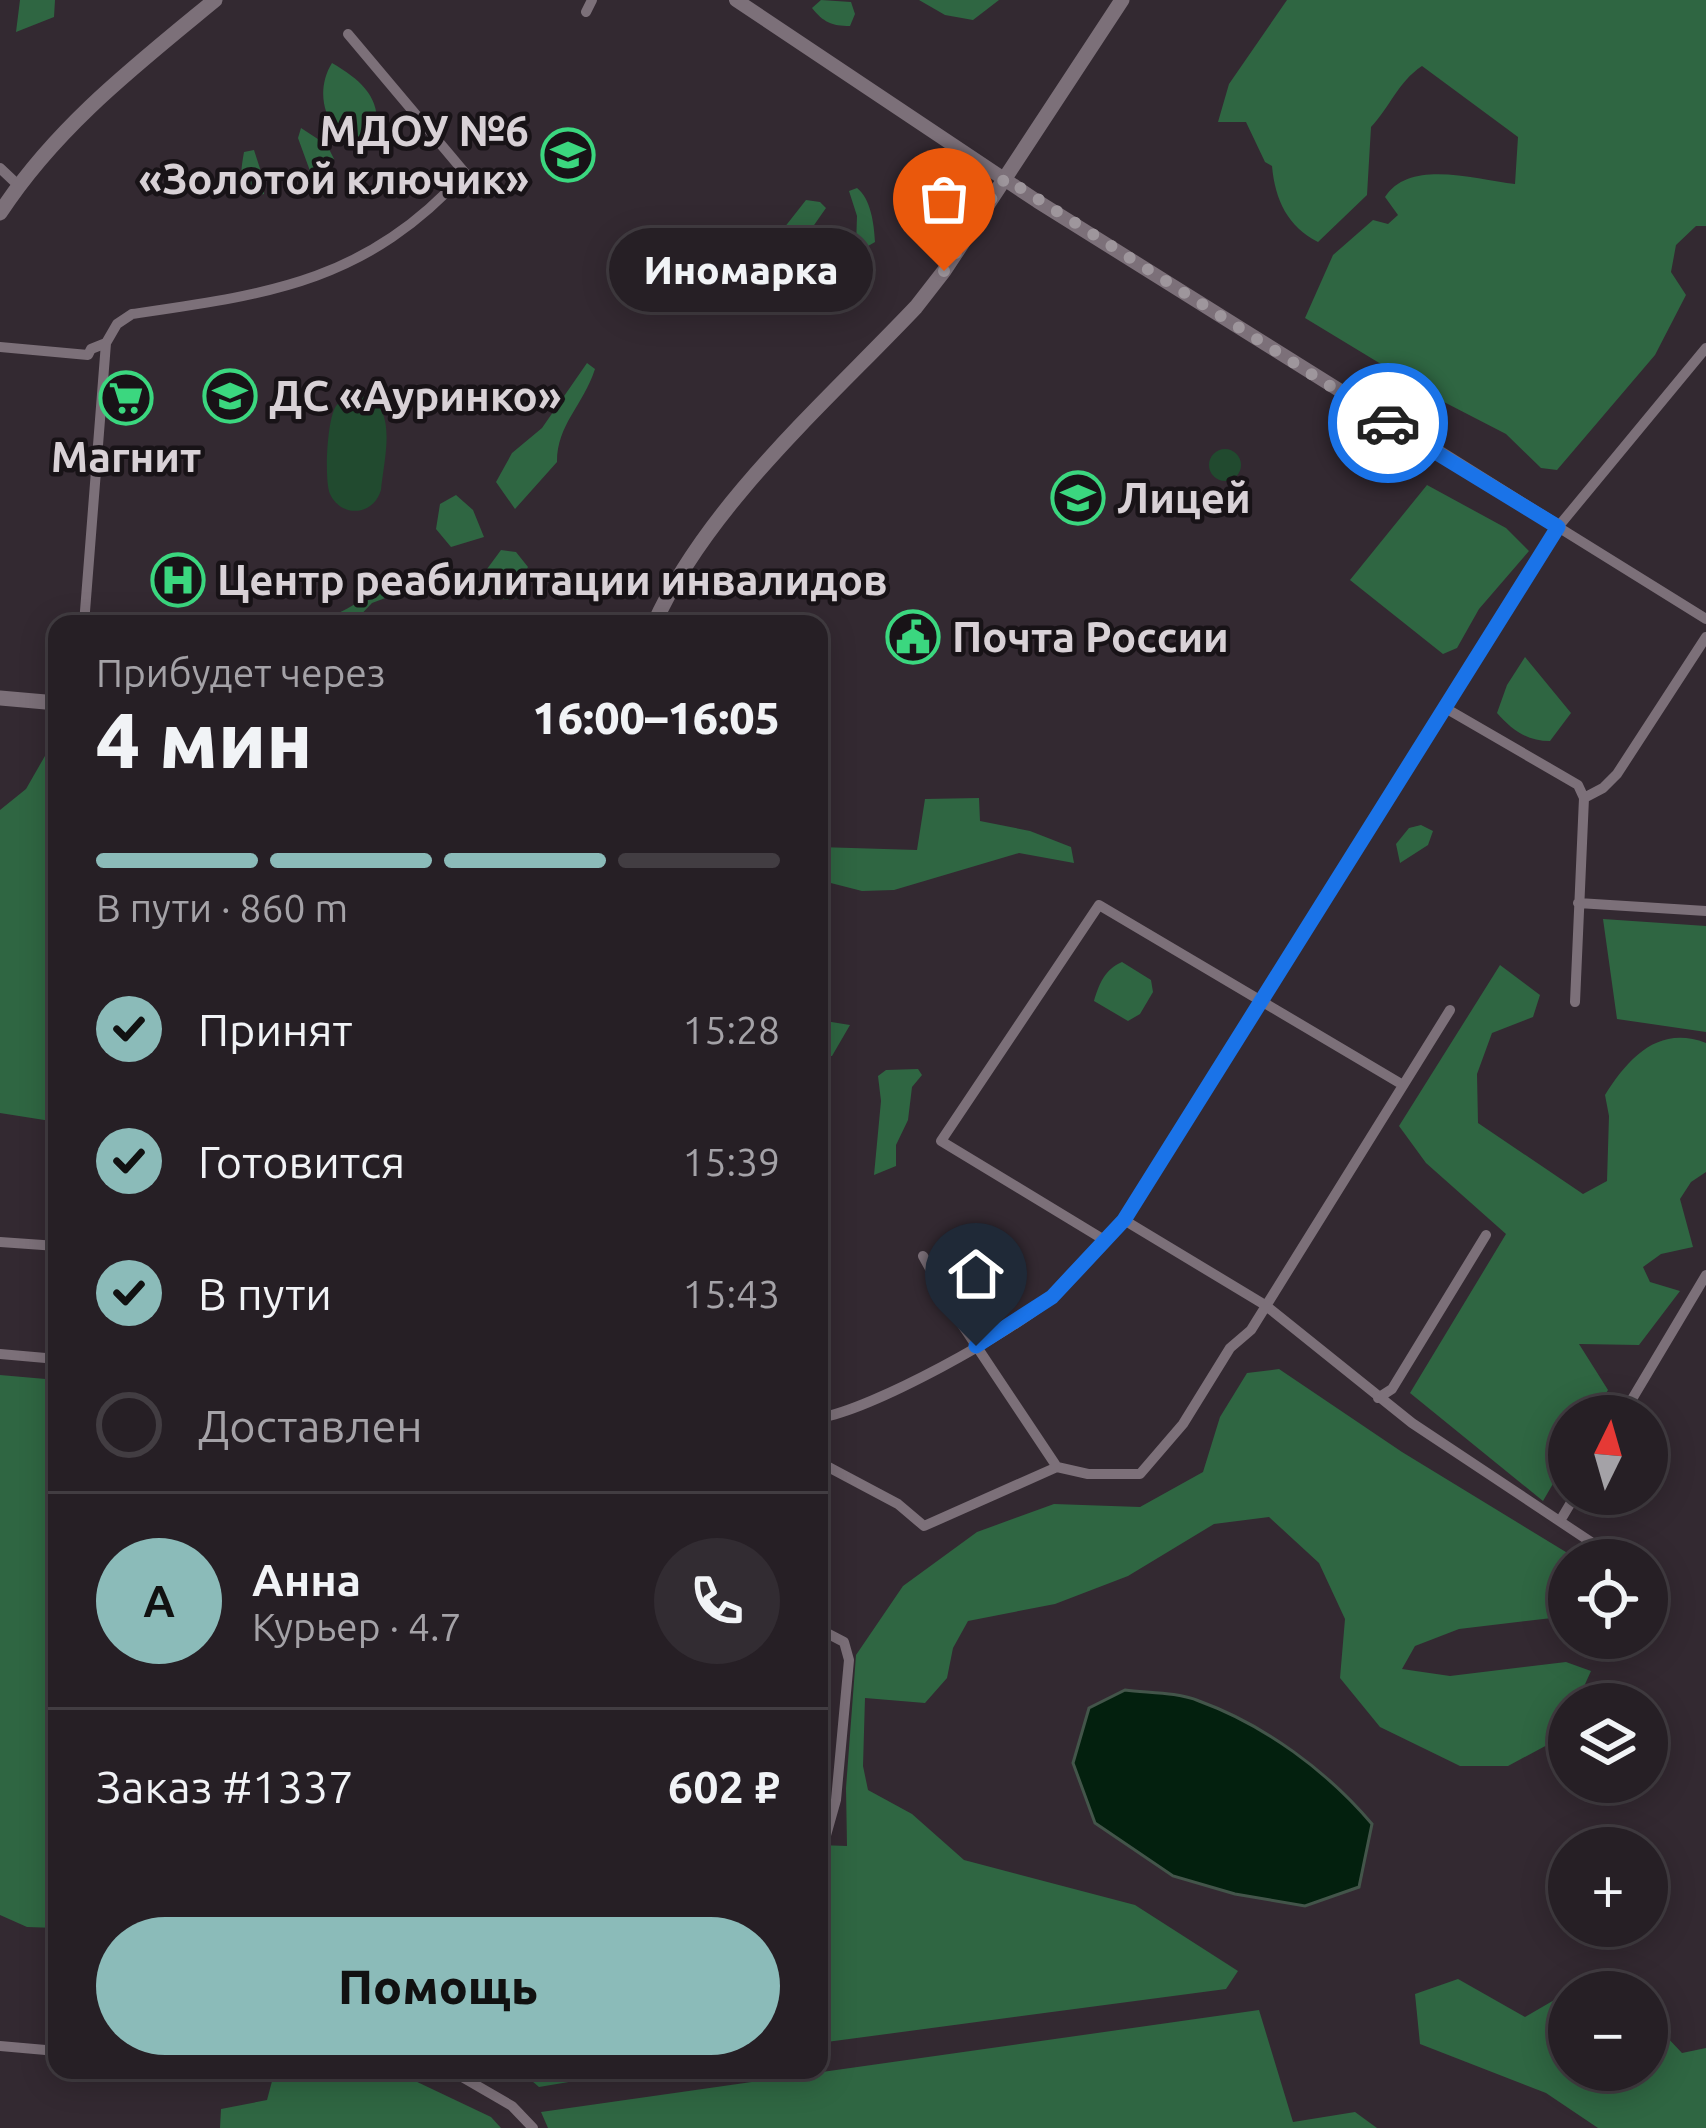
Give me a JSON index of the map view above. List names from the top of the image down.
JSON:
{
  "places": {
    "school or university": ["МДОУ №6 «Золотой ключик»", "ДС «Ауринко»", "Лицей"],
    "other": ["Иномарка"],
    "supermarket": ["Магнит"],
    "hospital": ["Центр реабилитации инвалидов"],
    "public building": ["Почта России"]
  },
  "north": "top",
  "page": {
    "bubble": "Иномарка",
    "heading": ["4 мин", "Прибудет через", "16:00–16:05"],
    "panel": [
      "Анна",
      "Курьер · 4.7",
      "Заказ #1337",
      "602 ₽"
    ],
    "bar": "В пути · 860 m",
    "list": [
      ["Принят", "15:28"],
      ["Готовится", "15:39"],
      ["В пути", "15:43"],
      "Доставлен"
    ],
    "map_buttons": ["+", "−"],
    "round": "А",
    "buttons": "Помощь"
  }
}
